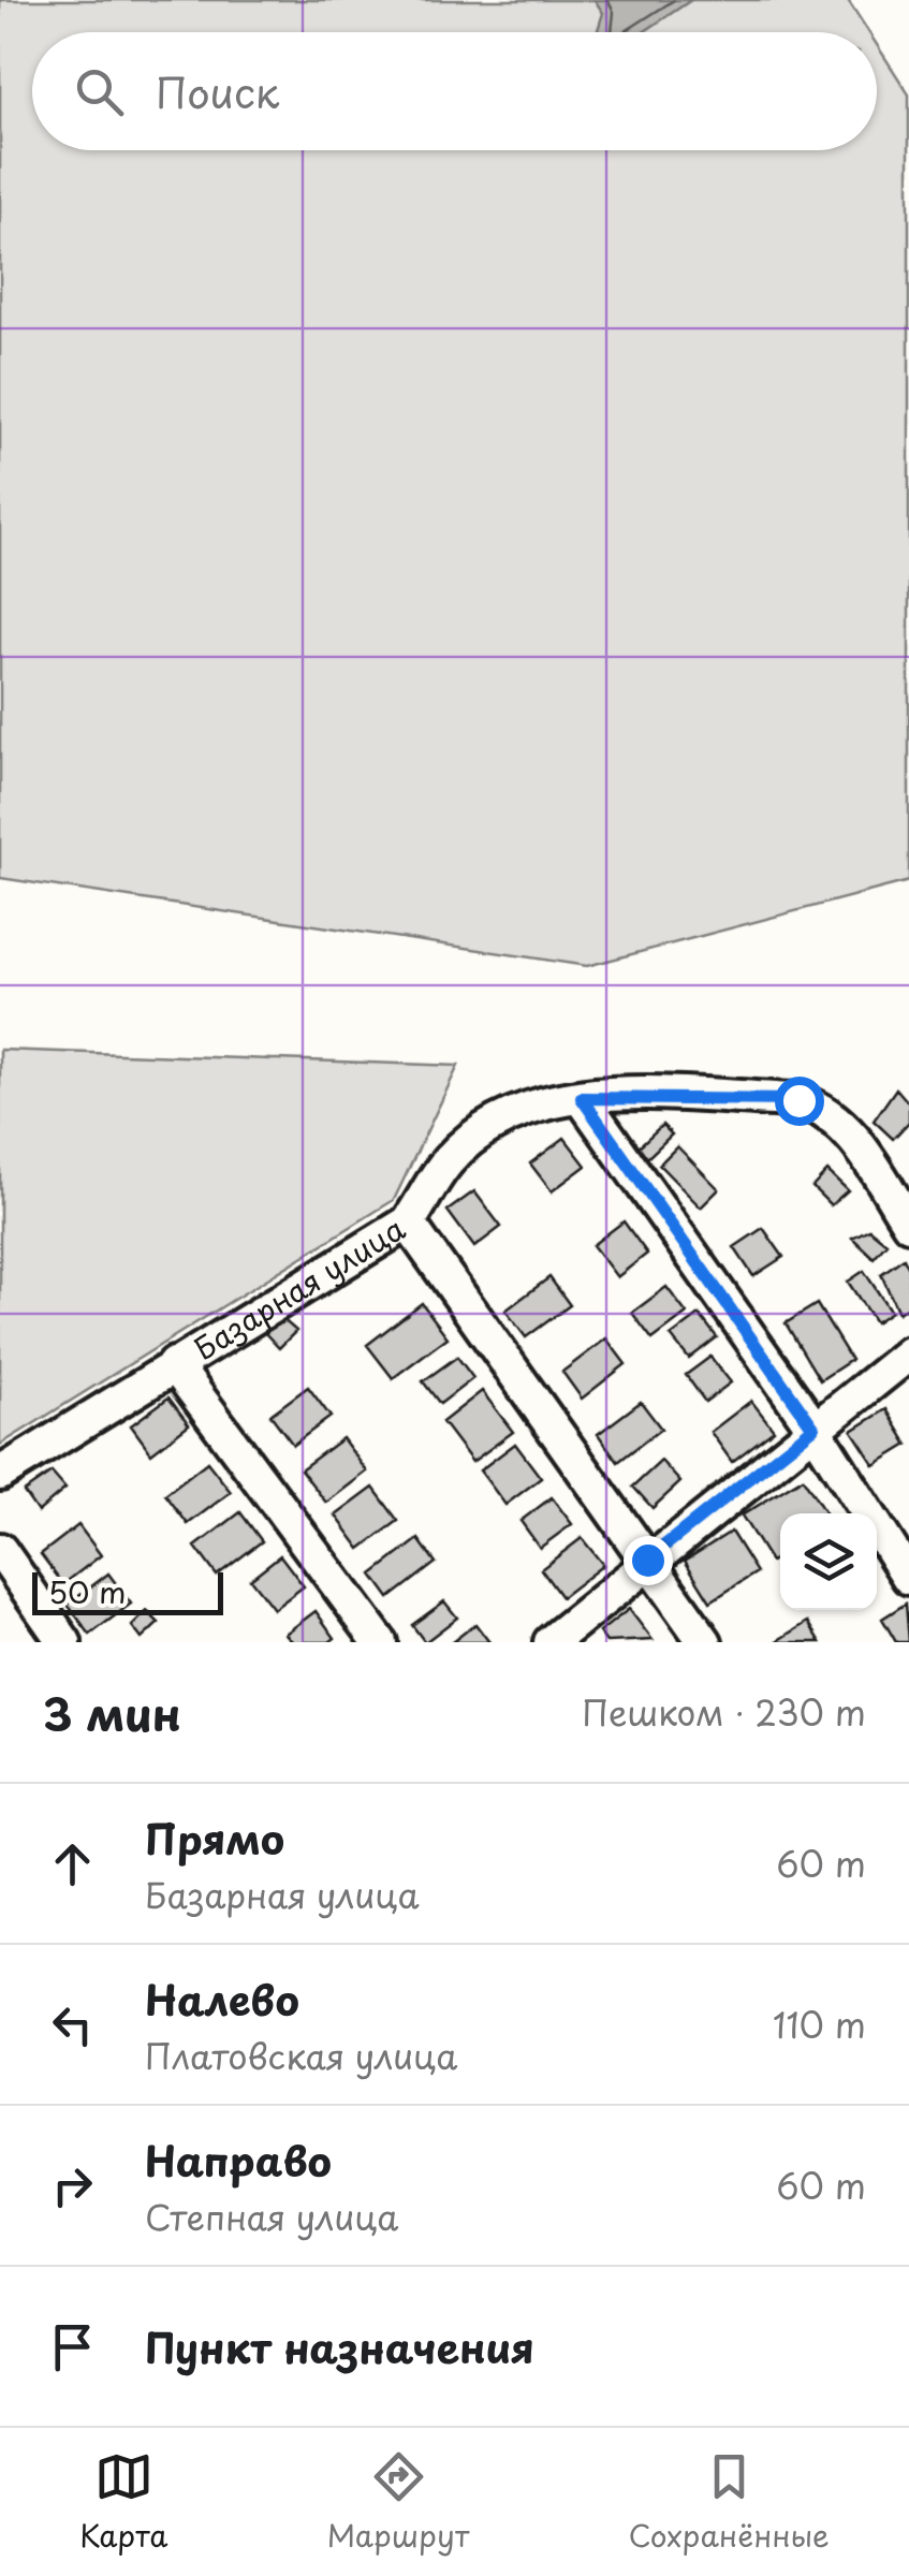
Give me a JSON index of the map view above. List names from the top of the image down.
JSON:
{
  "streets": {
    "street": ["Базарная улица"]
  },
  "scale_bar": "50 m",
  "page": {
    "search": "Поиск",
    "scale": "50 m",
    "heading": ["3 мин", "Пешком · 230 m"],
    "list": [
      ["Прямо", "Базарная улица", "60 m"],
      ["Налево", "Платовская улица", "110 m"],
      ["Направо", "Степная улица", "60 m"],
      "Пункт назначения"
    ],
    "nav": ["Карта", "Маршрут", "Сохранённые"]
  }
}
